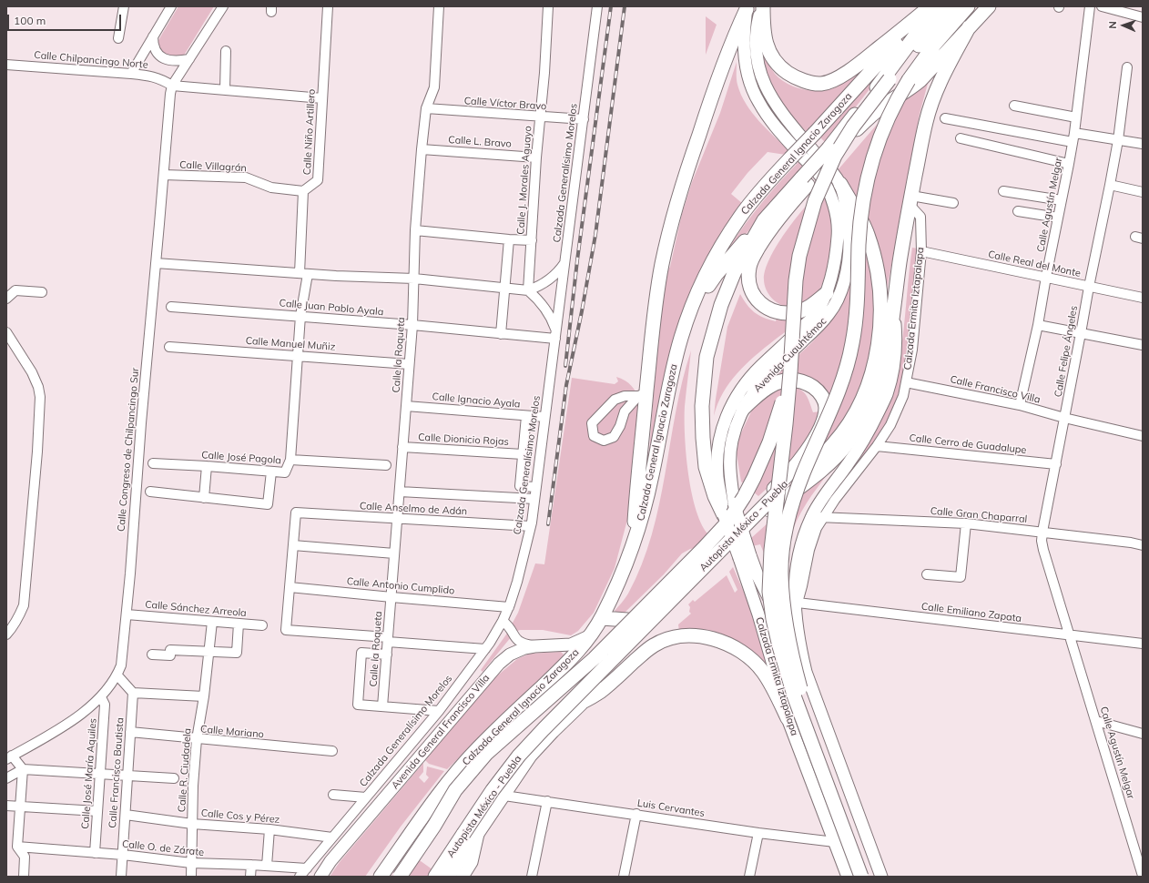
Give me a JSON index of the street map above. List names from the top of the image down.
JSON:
{
  "streets": {
    "highway": ["Calzada General Ignacio Zaragoza", "Calzada Ermita Iztapalapa", "Autopista México - Puebla"],
    "main road": ["Avenida Cuauhtémoc", "Avenida General Francisco Villa"],
    "street": [
      "Calle Chilpancingo Norte",
      "Calle Víctor Bravo",
      "Calle Niño Artillero",
      "Calle L. Bravo",
      "Calle Villagrán",
      "Calzada Generalísimo Morelos",
      "Calle J. Morales Aguayo",
      "Calle Agustín Melgar",
      "Calle Real del Monte",
      "Calle Juan Pablo Ayala",
      "Calle Manuel Muñiz",
      "Calle Felipe Ángeles",
      "Calle la Roqueta",
      "Calle Francisco Villa",
      "Calle Ignacio Ayala",
      "Calle Dionicio Rojas",
      "Calle Cerro de Guadalupe",
      "Calle Congreso de Chilpancingo Sur",
      "Calle José Pagola",
      "Calle Anselmo de Adán",
      "Calle Gran Chaparral",
      "Calle Antonio Cumplido",
      "Calle Sánchez Arreola",
      "Calle Emiliano Zapata",
      "Calle Mariano",
      "Calle R. Ciudadela",
      "Calle Francisco Bautista",
      "Calle José María Aquiles",
      "Luis Cervantes",
      "Calle Cos y Pérez",
      "Calle O. de Zárate"
    ]
  },
  "crossings": [
    ["Calle Chilpancingo Norte", "Calle Congreso de Chilpancingo Sur"],
    ["Calle Víctor Bravo", "Calzada Generalísimo Morelos"],
    ["Calle Víctor Bravo", "Calle J. Morales Aguayo"],
    ["Calle Víctor Bravo", "Calle la Roqueta"],
    ["Calle Niño Artillero", "Calle Villagrán"],
    ["Calle L. Bravo", "Calle J. Morales Aguayo"],
    ["Calle L. Bravo", "Calle la Roqueta"],
    ["Calzada General Ignacio Zaragoza", "Avenida General Francisco Villa"],
    ["Calle Villagrán", "Calle Congreso de Chilpancingo Sur"],
    ["Calzada Generalísimo Morelos", "Calle Juan Pablo Ayala"],
    ["Calzada Generalísimo Morelos", "Calle Ignacio Ayala"],
    ["Calzada Generalísimo Morelos", "Calle Anselmo de Adán"],
    ["Calzada Generalísimo Morelos", "Calle Antonio Cumplido"],
    ["Calzada Generalísimo Morelos", "Calle Cos y Pérez"],
    ["Calzada Generalísimo Morelos", "Calle O. de Zárate"],
    ["Calle Agustín Melgar", "Calle Real del Monte"],
    ["Calle Agustín Melgar", "Calle Felipe Ángeles"],
    ["Calle Agustín Melgar", "Calle Francisco Villa"],
    ["Calle Agustín Melgar", "Calle Emiliano Zapata"],
    ["Calle Real del Monte", "Calzada Ermita Iztapalapa"],
    ["Calle Real del Monte", "Calle Felipe Ángeles"],
    ["Calle Juan Pablo Ayala", "Calle la Roqueta"],
    ["Calzada Ermita Iztapalapa", "Avenida Cuauhtémoc"],
    ["Calzada Ermita Iztapalapa", "Calle Francisco Villa"],
    ["Calzada Ermita Iztapalapa", "Calle Cerro de Guadalupe"],
    ["Calzada Ermita Iztapalapa", "Calle Gran Chaparral"],
    ["Calzada Ermita Iztapalapa", "Autopista México - Puebla"],
    ["Calzada Ermita Iztapalapa", "Calle Emiliano Zapata"],
    ["Calzada Ermita Iztapalapa", "Luis Cervantes"],
    ["Calle Manuel Muñiz", "Calle la Roqueta"],
    ["Calle Felipe Ángeles", "Calle Francisco Villa"],
    ["Calle Felipe Ángeles", "Calle Cerro de Guadalupe"],
    ["Calle Felipe Ángeles", "Calle Gran Chaparral"],
    ["Calle Felipe Ángeles", "Calle Emiliano Zapata"],
    ["Calle la Roqueta", "Calle Ignacio Ayala"],
    ["Calle la Roqueta", "Calle Dionicio Rojas"],
    ["Calle la Roqueta", "Calle Anselmo de Adán"],
    ["Calle la Roqueta", "Calle Antonio Cumplido"],
    ["Avenida Cuauhtémoc", "Autopista México - Puebla"],
    ["Calle Congreso de Chilpancingo Sur", "Calle Sánchez Arreola"],
    ["Calle Congreso de Chilpancingo Sur", "Calle José María Aquiles"],
    ["Calle Sánchez Arreola", "Calle R. Ciudadela"],
    ["Calle Mariano", "Calle R. Ciudadela"],
    ["Calle Mariano", "Calle Francisco Bautista"],
    ["Calle R. Ciudadela", "Calle Cos y Pérez"],
    ["Calle R. Ciudadela", "Calle O. de Zárate"],
    ["Calle Francisco Bautista", "Calle Cos y Pérez"],
    ["Calle Francisco Bautista", "Calle O. de Zárate"],
    ["Calle José María Aquiles", "Calle O. de Zárate"]
  ],
  "scale_bar": "100 m",
  "north": "left"
}
